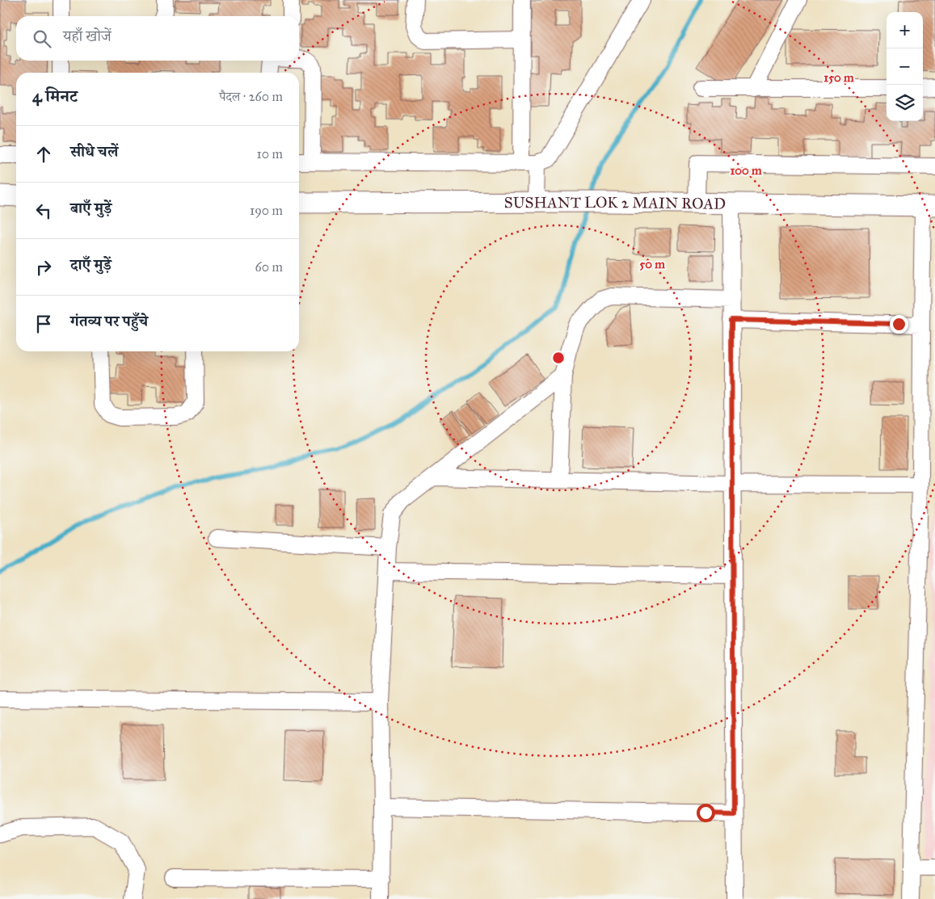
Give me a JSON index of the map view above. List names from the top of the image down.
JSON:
{
  "streets": {
    "street": ["SUSHANT LOK 2 MAIN ROAD"]
  },
  "page": {
    "map_buttons": ["+", "−"],
    "search": "यहाँ खोजें",
    "heading": ["4 मिनट", "पैदल · 260 m"],
    "list": [
      ["सीधे चलें", "10 m"],
      ["बाएँ मुड़ें", "190 m"],
      ["दाएँ मुड़ें", "60 m"],
      "गंतव्य पर पहुँचे"
    ]
  },
  "rings": ["150 m", "100 m", "50 m"]
}
